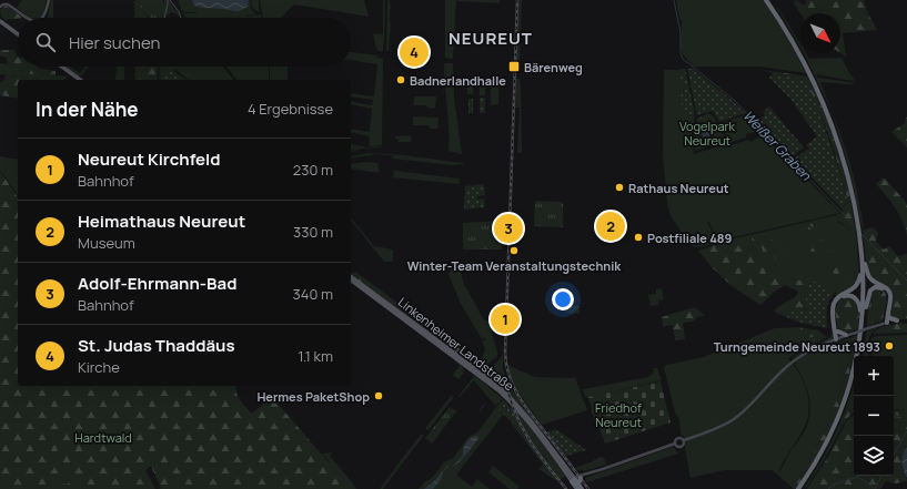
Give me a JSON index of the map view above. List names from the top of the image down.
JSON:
{
  "streets": {
    "main road": ["Linkenheimer Landstraße"]
  },
  "districts": ["NEUREUT"],
  "water": ["Weißer Graben"],
  "parks": ["Vogelpark Neureut", "Friedhof Neureut", "Hardtwald"],
  "places": {
    "transit": ["Bärenweg"],
    "other": [
      "Badnerlandhalle",
      "Rathaus Neureut",
      "Postfiliale 489",
      "Winter-Team Veranstaltungstechnik",
      "Turngemeinde Neureut 1893",
      "Hermes PaketShop"
    ]
  },
  "north": "bottom right",
  "page": {
    "search": "Hier suchen",
    "pins": [
      "4",
      "2",
      "3",
      "1"
    ],
    "heading": ["In der Nähe", "4 Ergebnisse"],
    "list": [
      {
        "mark": "1",
        "name": "Neureut Kirchfeld",
        "note": "Bahnhof",
        "value": "230 m"
      },
      {
        "mark": "2",
        "name": "Heimathaus Neureut",
        "note": "Museum",
        "value": "330 m"
      },
      {
        "mark": "3",
        "name": "Adolf-Ehrmann-Bad",
        "note": "Bahnhof",
        "value": "340 m"
      },
      {
        "mark": "4",
        "name": "St. Judas Thaddäus",
        "note": "Kirche",
        "value": "1.1 km"
      }
    ],
    "map_buttons": ["+", "−"]
  }
}
